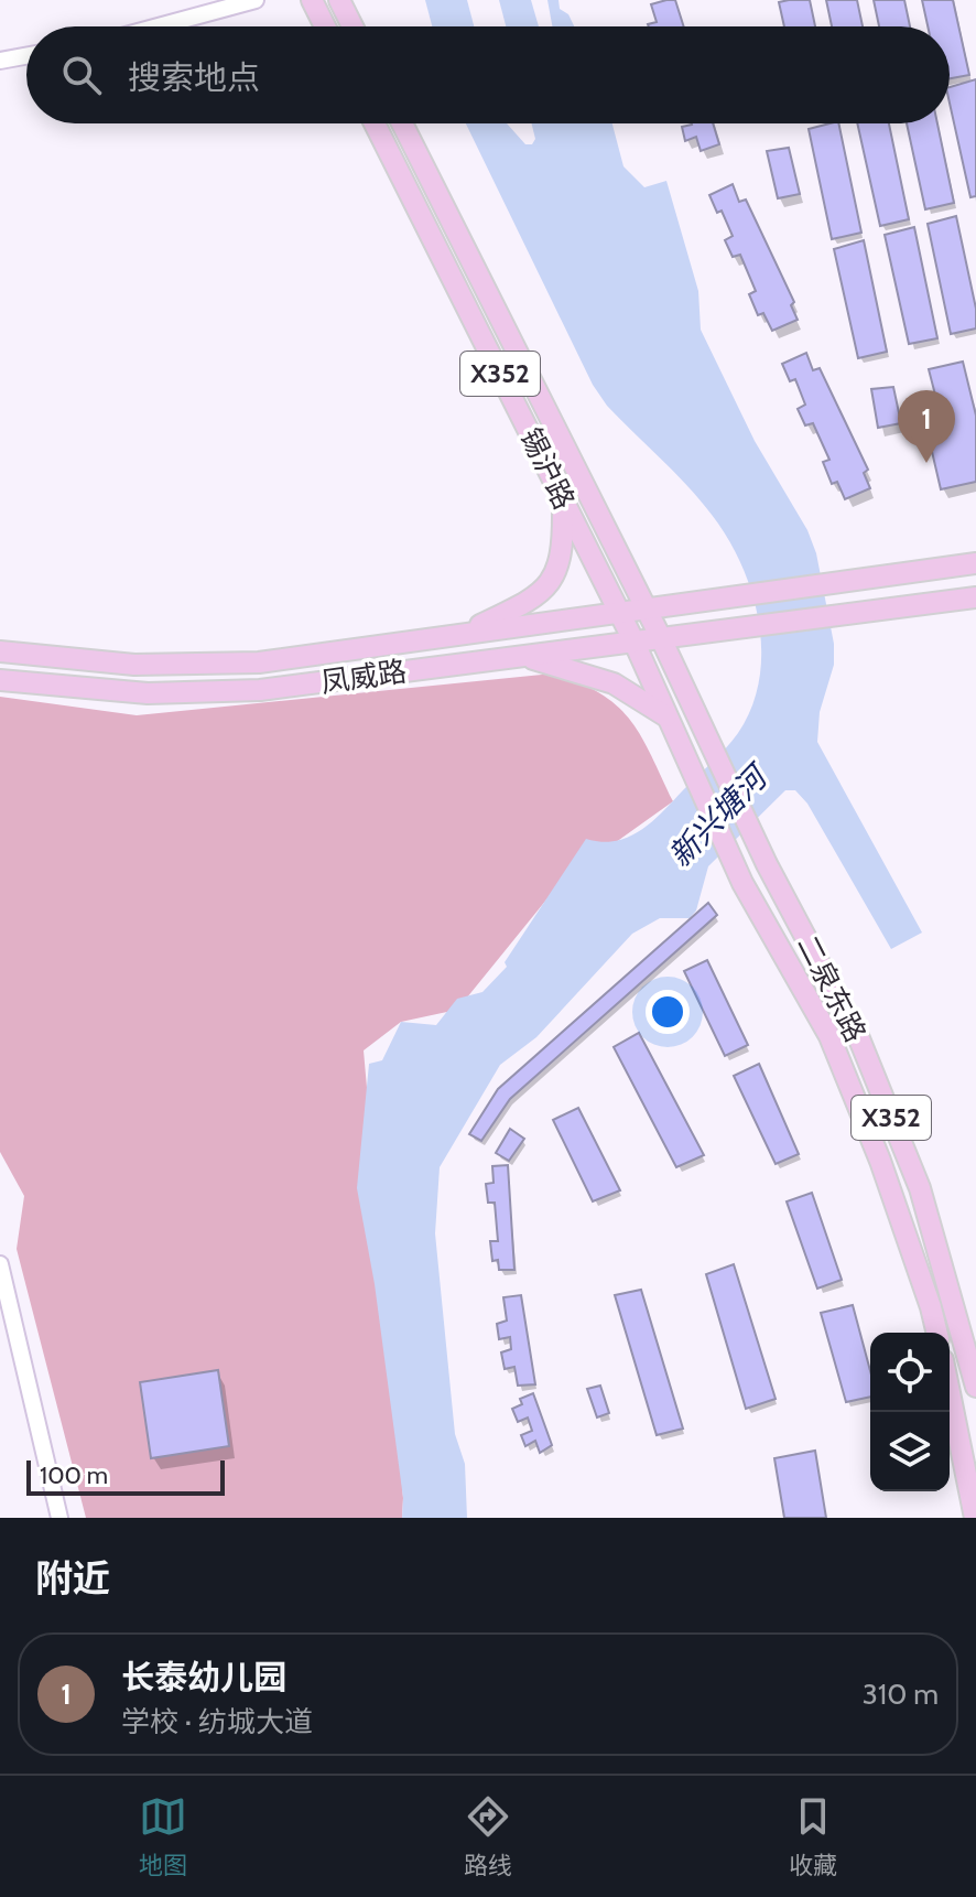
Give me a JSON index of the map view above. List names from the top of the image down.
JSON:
{
  "streets": {
    "main road": [
      "X352",
      "锡沪路",
      "凤威路",
      "二泉东路"
    ]
  },
  "crossings": [
    ["锡沪路", "凤威路"],
    ["锡沪路", "二泉东路"],
    ["凤威路", "二泉东路"]
  ],
  "water": ["新兴塘河"],
  "scale_bar": "100 m",
  "page": {
    "search": "搜索地点",
    "pins": "1",
    "scale": "100 m",
    "heading": "附近",
    "list": [
      {
        "mark": "1",
        "name": "长泰幼儿园",
        "note": "学校 · 纺城大道",
        "value": "310 m"
      }
    ],
    "nav": ["地图", "路线", "收藏"]
  }
}
